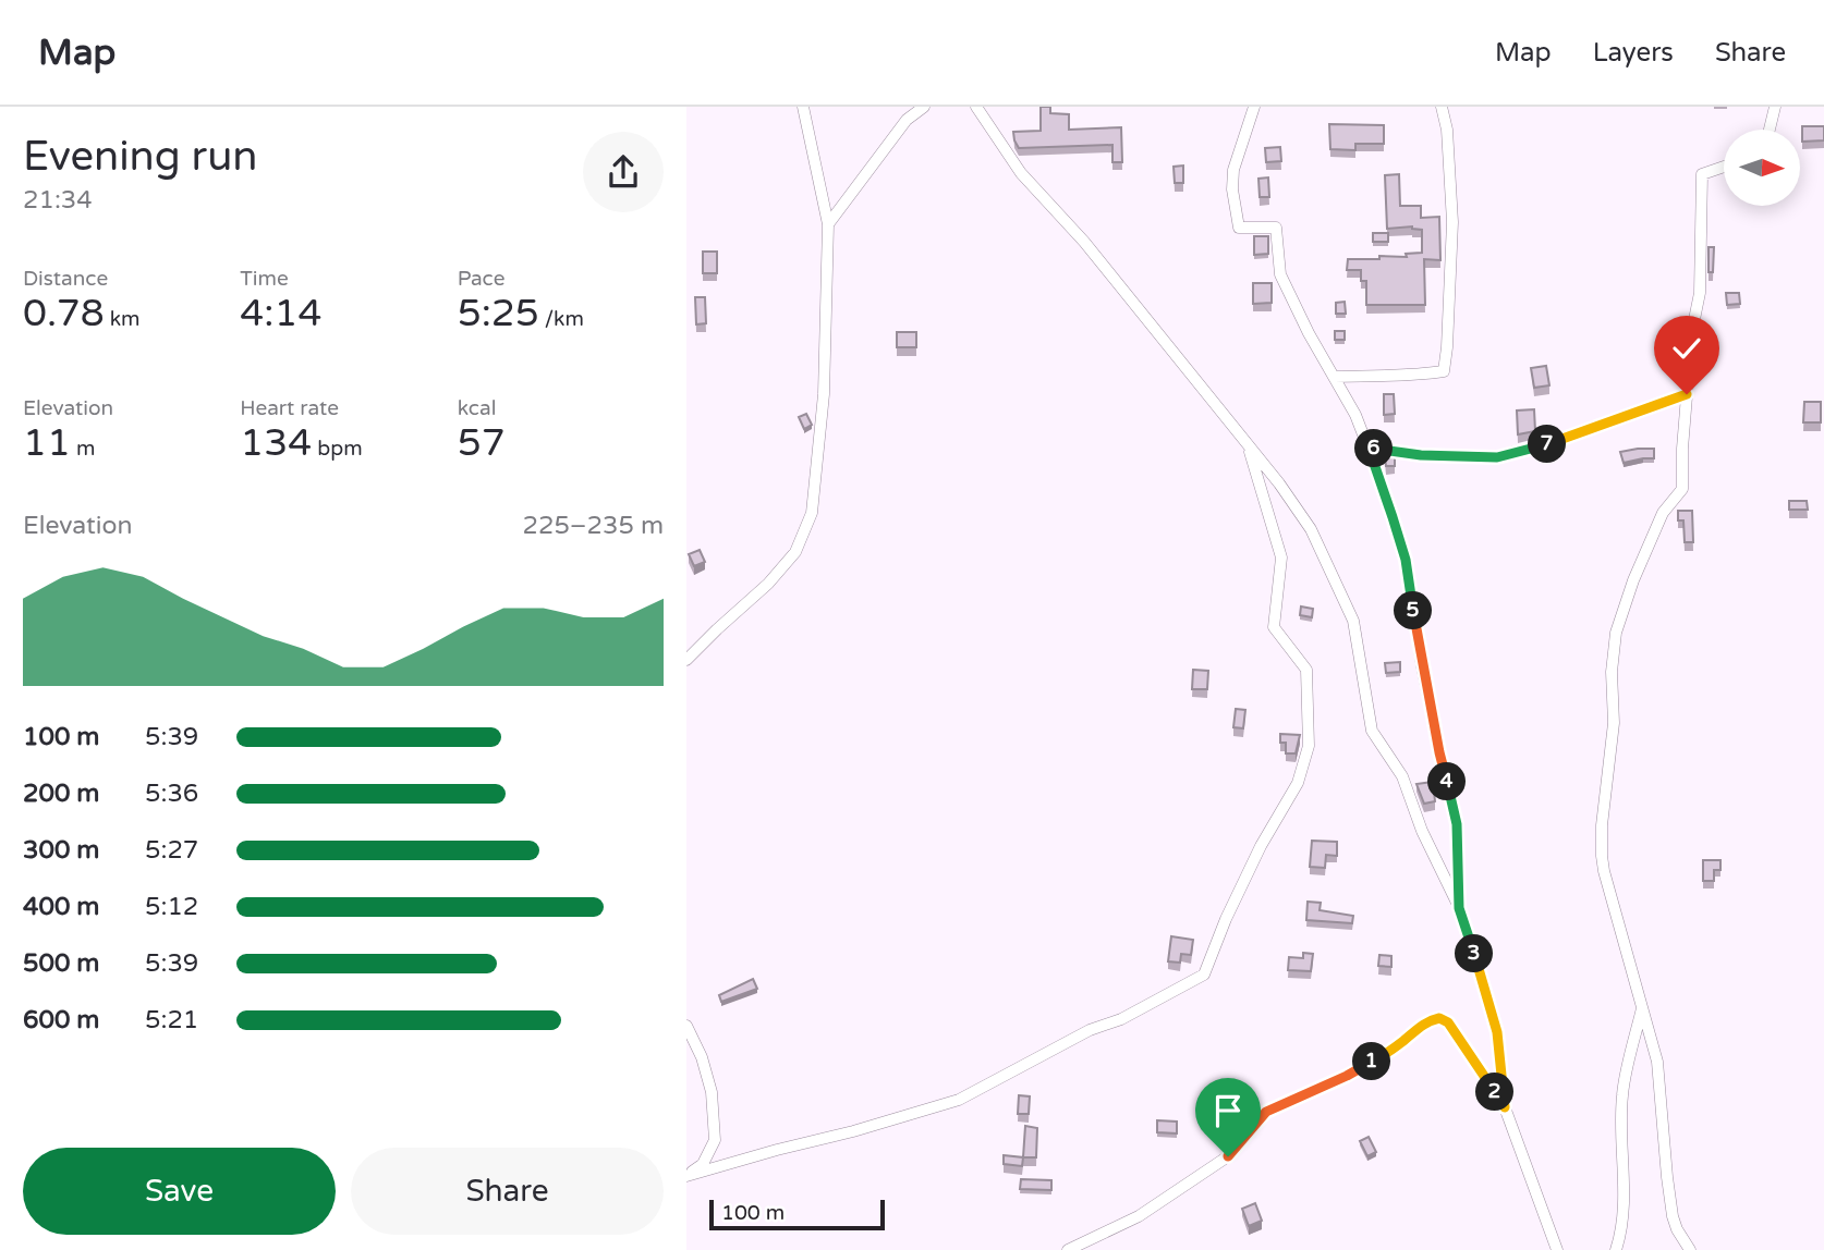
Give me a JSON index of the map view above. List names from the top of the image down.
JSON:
{
  "scale_bar": "100 m",
  "north": "right",
  "page": {
    "header": "Map",
    "nav": ["Map", "Layers", "Share"],
    "heading": ["Evening run", "21:34"],
    "stats": [
      ["Distance", "0.78 km"],
      ["Time", "4:14"],
      ["Pace", "5:25 /km"],
      ["Elevation", "11 m"],
      ["Heart rate", "134 bpm"],
      ["kcal", "57"]
    ],
    "pins": [
      "7",
      "6",
      "5",
      "4",
      "3",
      "1",
      "2"
    ],
    "chart": ["Elevation", "225–235 m"],
    "list": [
      {
        "name": "100 m",
        "note": "5:39"
      },
      {
        "name": "200 m",
        "note": "5:36"
      },
      {
        "name": "300 m",
        "note": "5:27"
      },
      {
        "name": "400 m",
        "note": "5:12"
      },
      {
        "name": "500 m",
        "note": "5:39"
      },
      {
        "name": "600 m",
        "note": "5:21"
      }
    ],
    "buttons": ["Save", "Share"],
    "scale": "100 m"
  }
}
